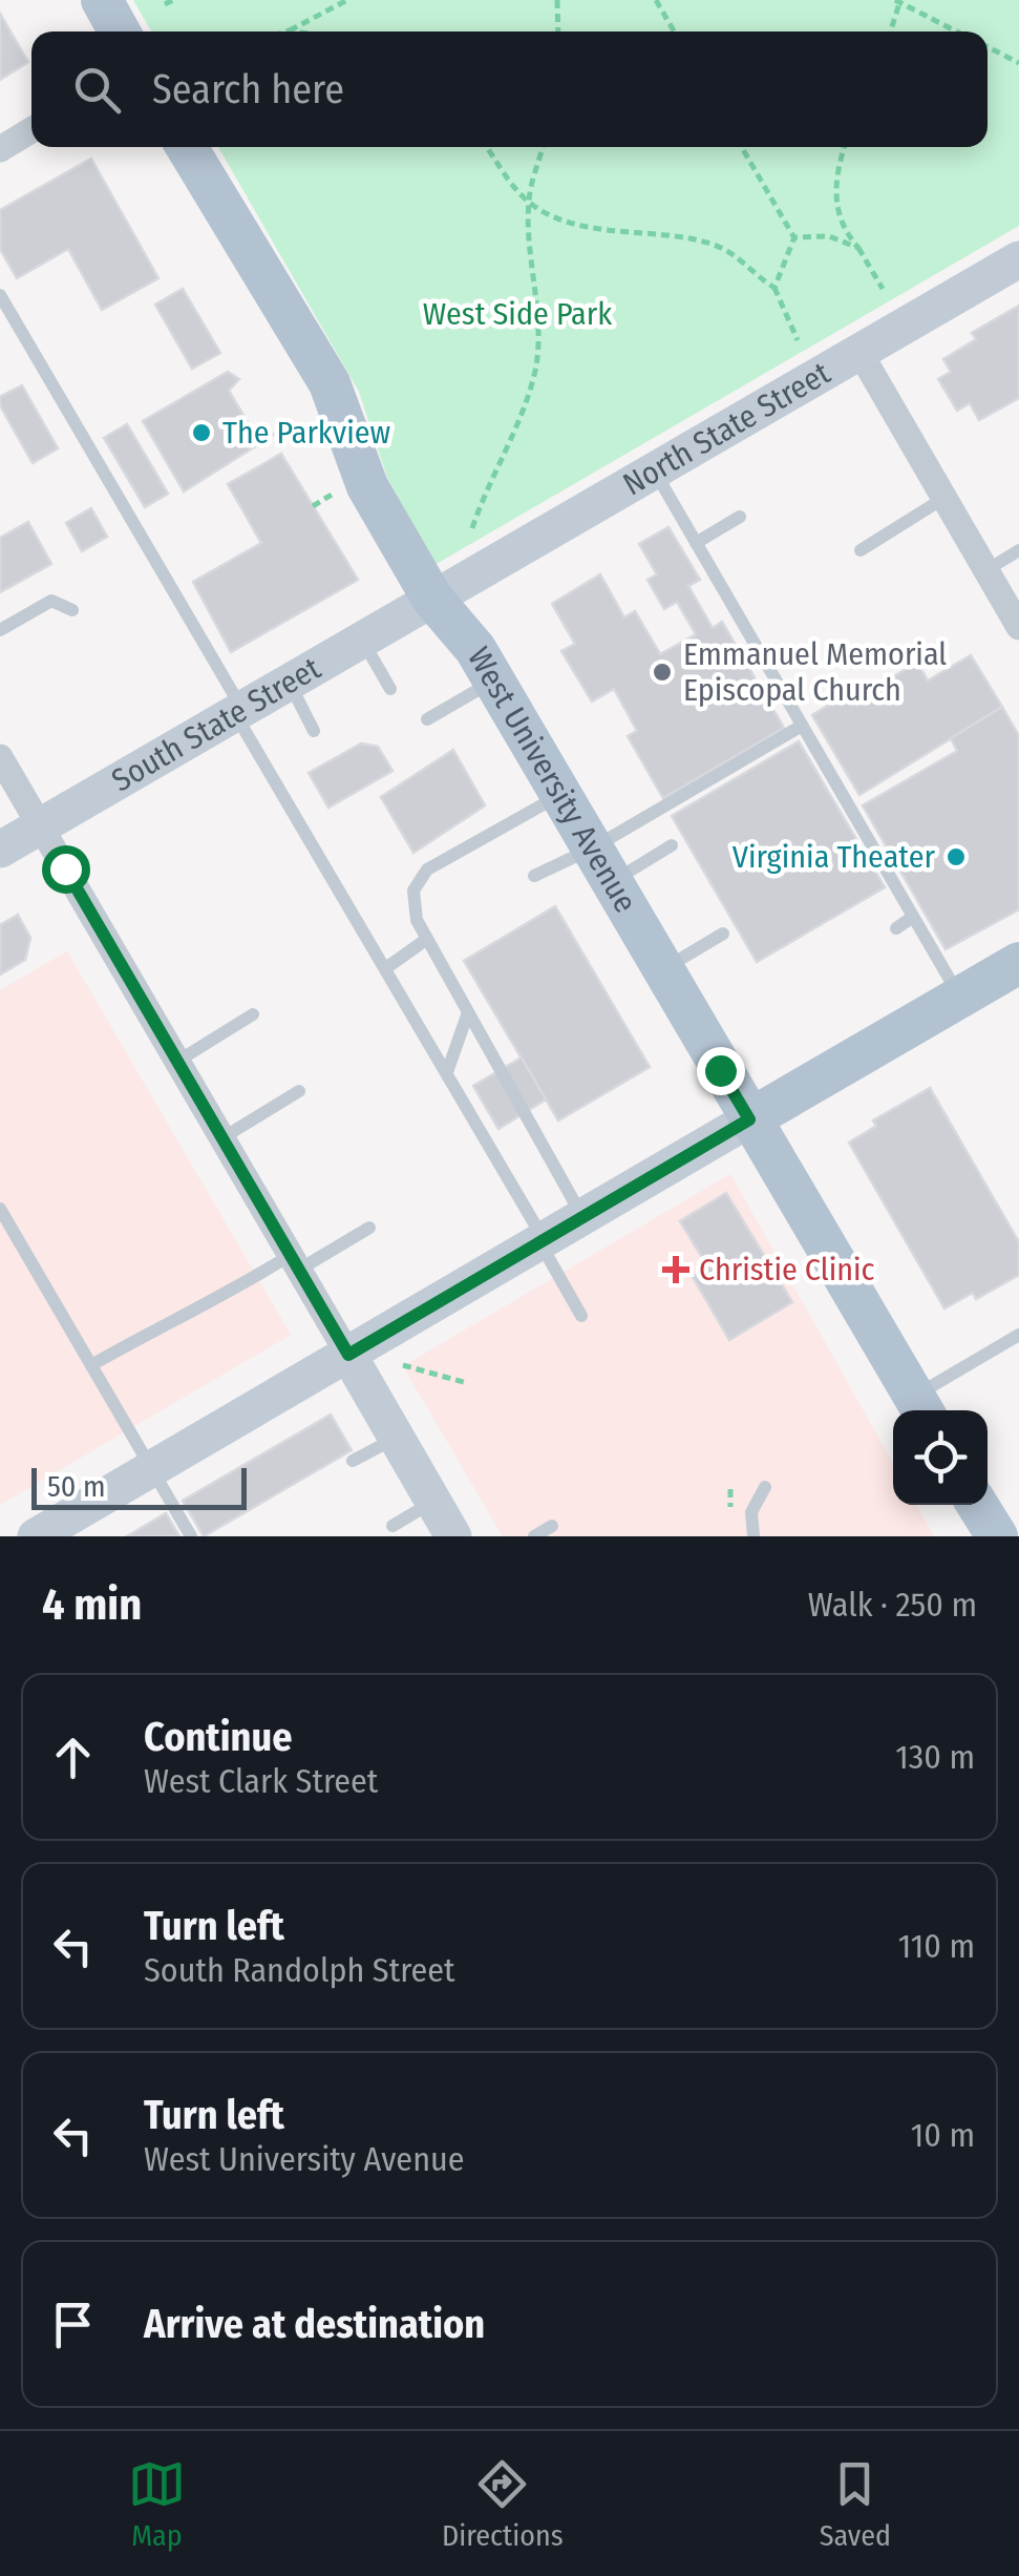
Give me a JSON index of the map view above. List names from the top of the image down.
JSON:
{
  "streets": {
    "main road": ["North State Street", "South State Street", "West University Avenue"]
  },
  "crossings": [
    ["North State Street", "South State Street"],
    ["North State Street", "West University Avenue"],
    ["South State Street", "West University Avenue"]
  ],
  "parks": ["West Side Park"],
  "places": {
    "other": ["The Parkview", "Emmanuel Memorial Episcopal Church", "Virginia Theater"],
    "health": ["Christie Clinic"]
  },
  "scale_bar": "50 m",
  "page": {
    "search": "Search here",
    "scale": "50 m",
    "heading": ["4 min", "Walk · 250 m"],
    "list": [
      ["Continue", "West Clark Street", "130 m"],
      ["Turn left", "South Randolph Street", "110 m"],
      ["Turn left", "West University Avenue", "10 m"],
      "Arrive at destination"
    ],
    "nav": ["Map", "Directions", "Saved"]
  }
}
